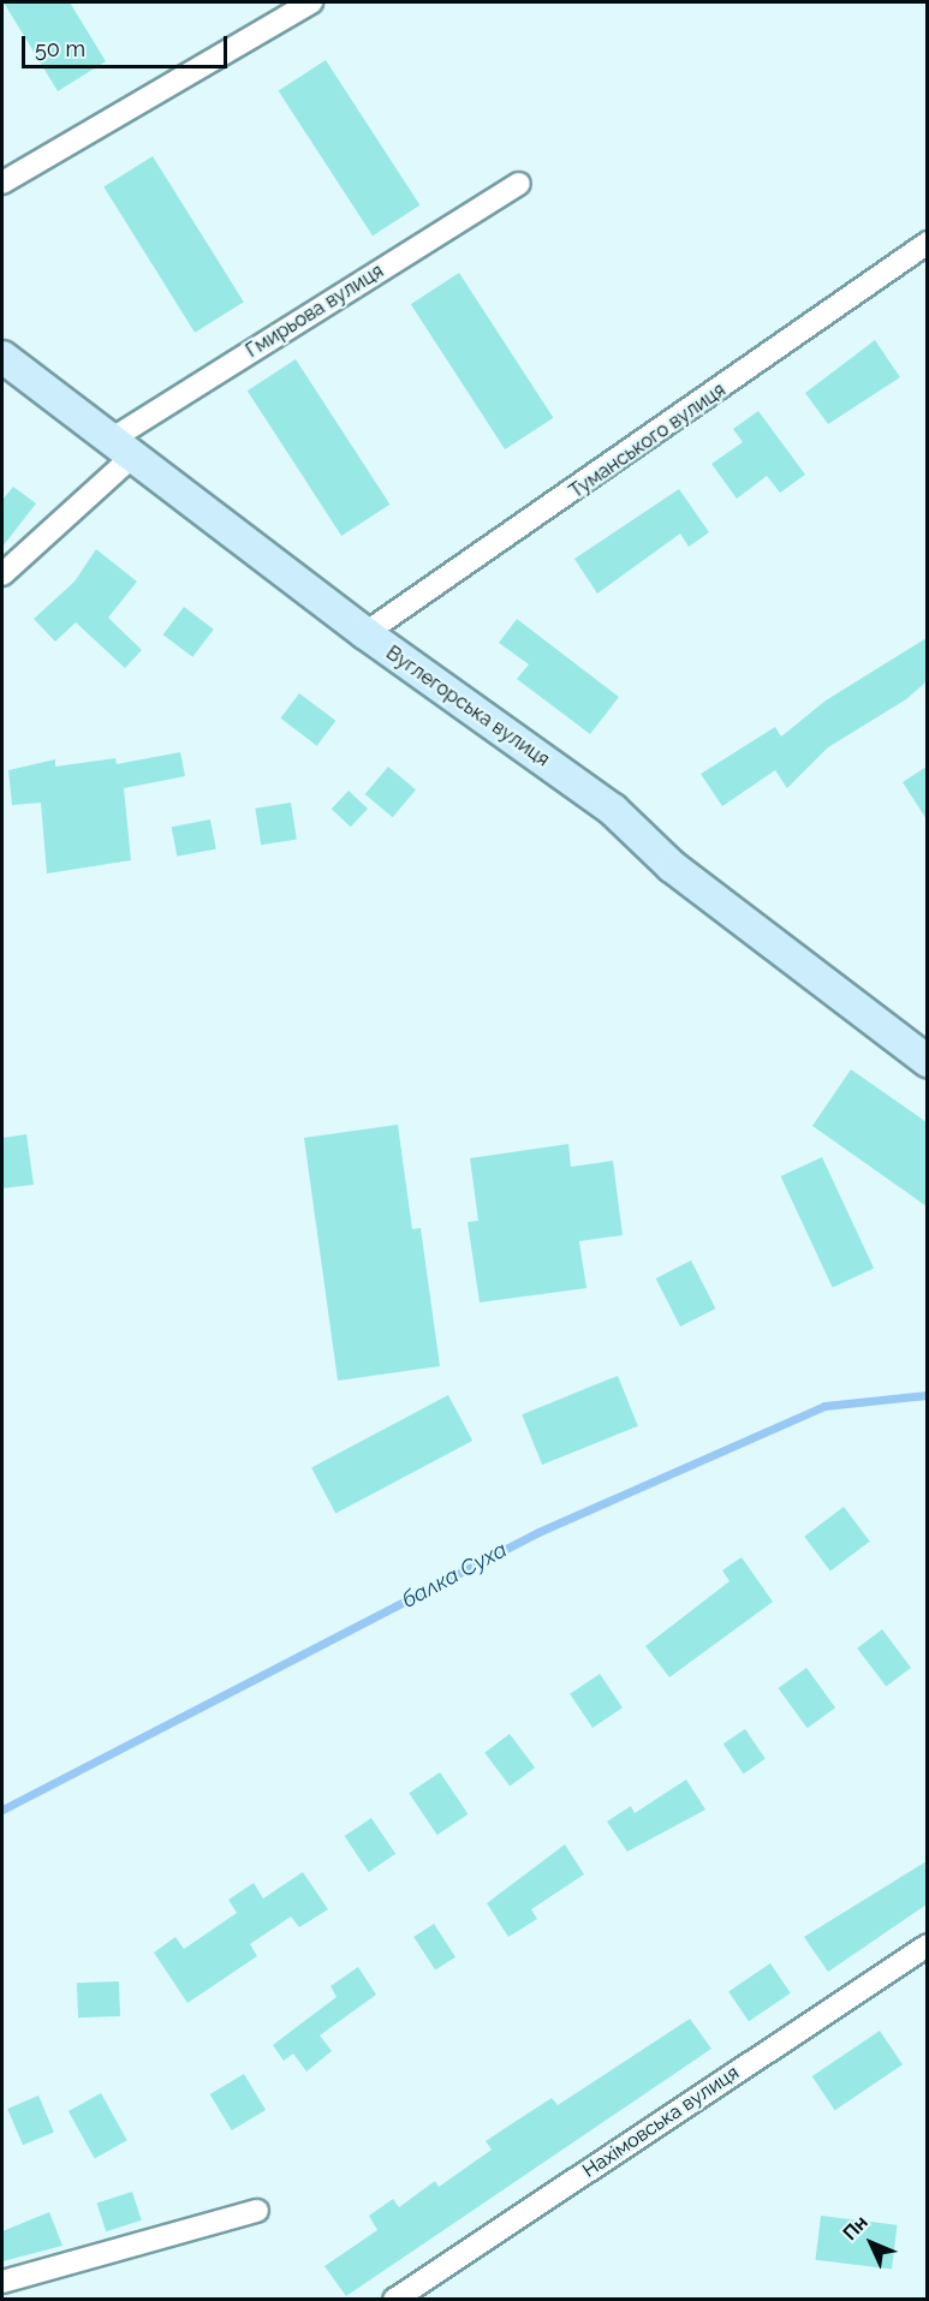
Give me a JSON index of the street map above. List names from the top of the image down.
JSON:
{
  "streets": {
    "main road": ["Вуглегорська вулиця"],
    "street": ["Гмирьова вулиця", "Туманського вулиця", "Нахімовська вулиця"]
  },
  "crossings": [
    ["Гмирьова вулиця", "Вуглегорська вулиця"],
    ["Туманського вулиця", "Вуглегорська вулиця"]
  ],
  "water": ["балка Суха"],
  "scale_bar": "50 m",
  "north": "top left"
}
